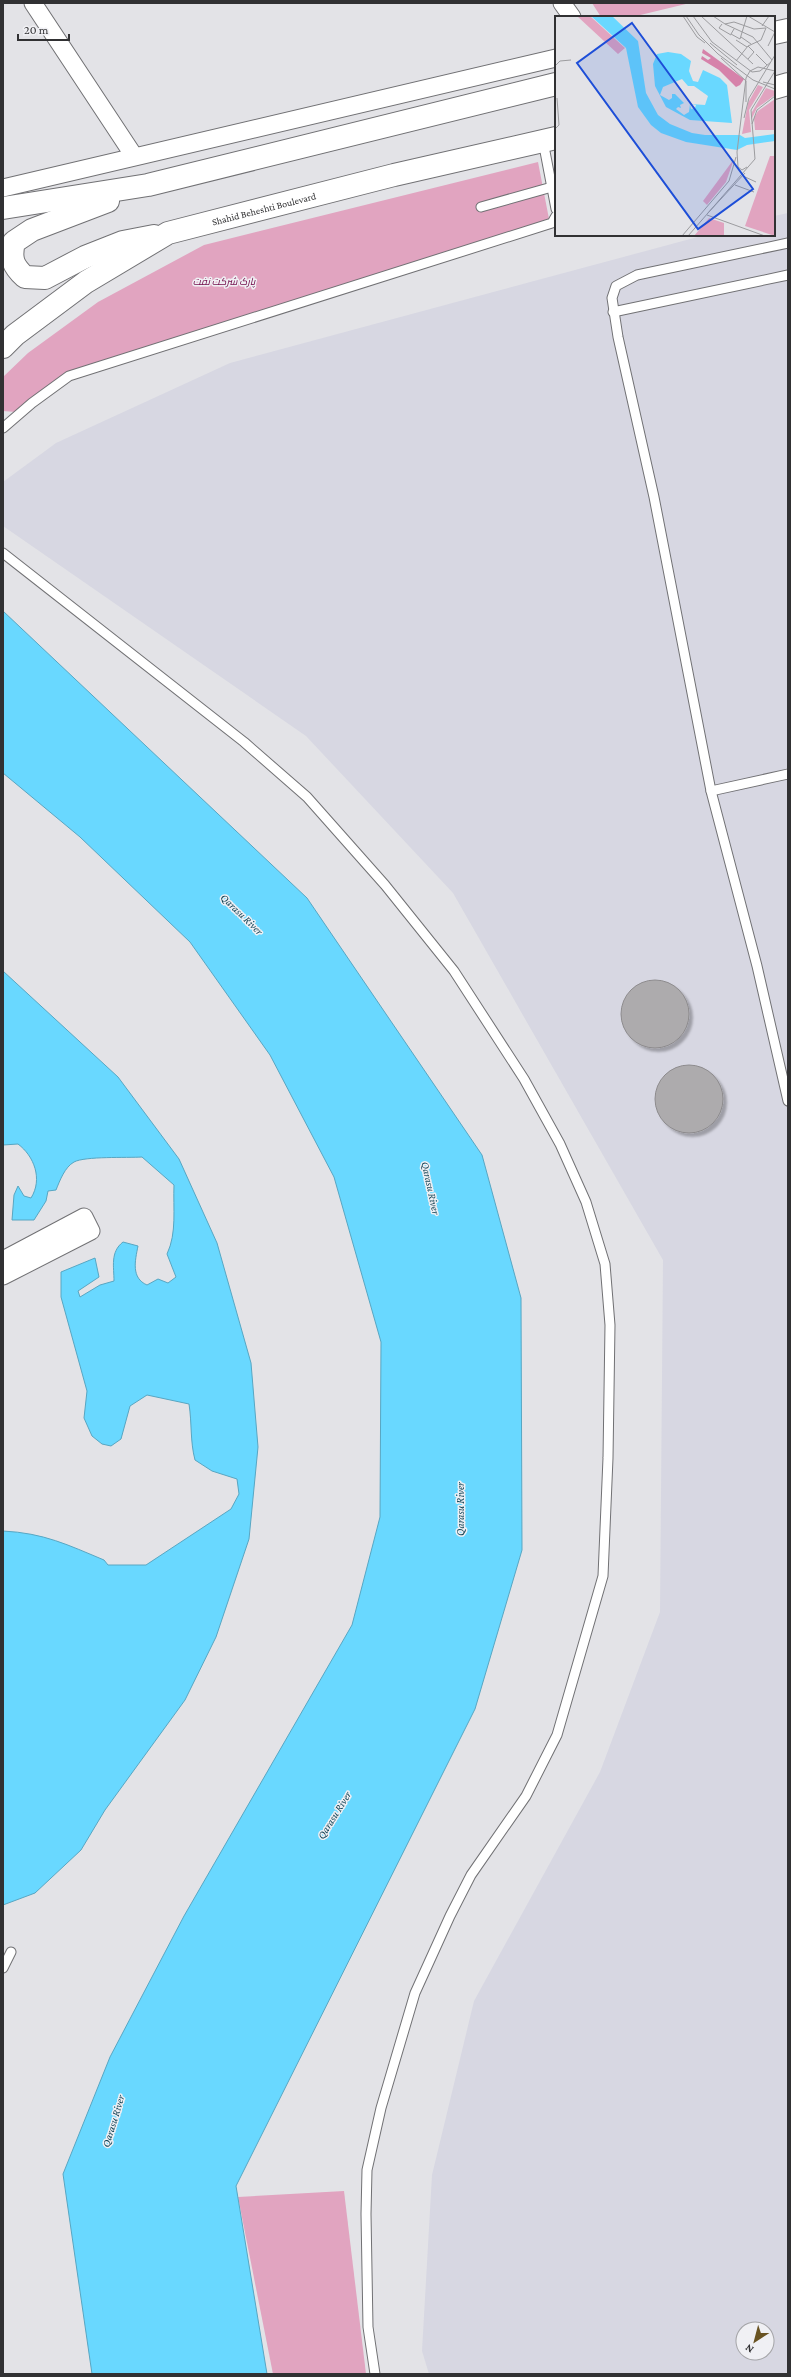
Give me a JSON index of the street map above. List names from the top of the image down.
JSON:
{
  "streets": {
    "main road": ["Shahid Beheshti Boulevard"]
  },
  "water": ["Qarasu River"],
  "parks": ["پارک شرکت نفت"],
  "scale_bar": "20 m",
  "north": "bottom left"
}
